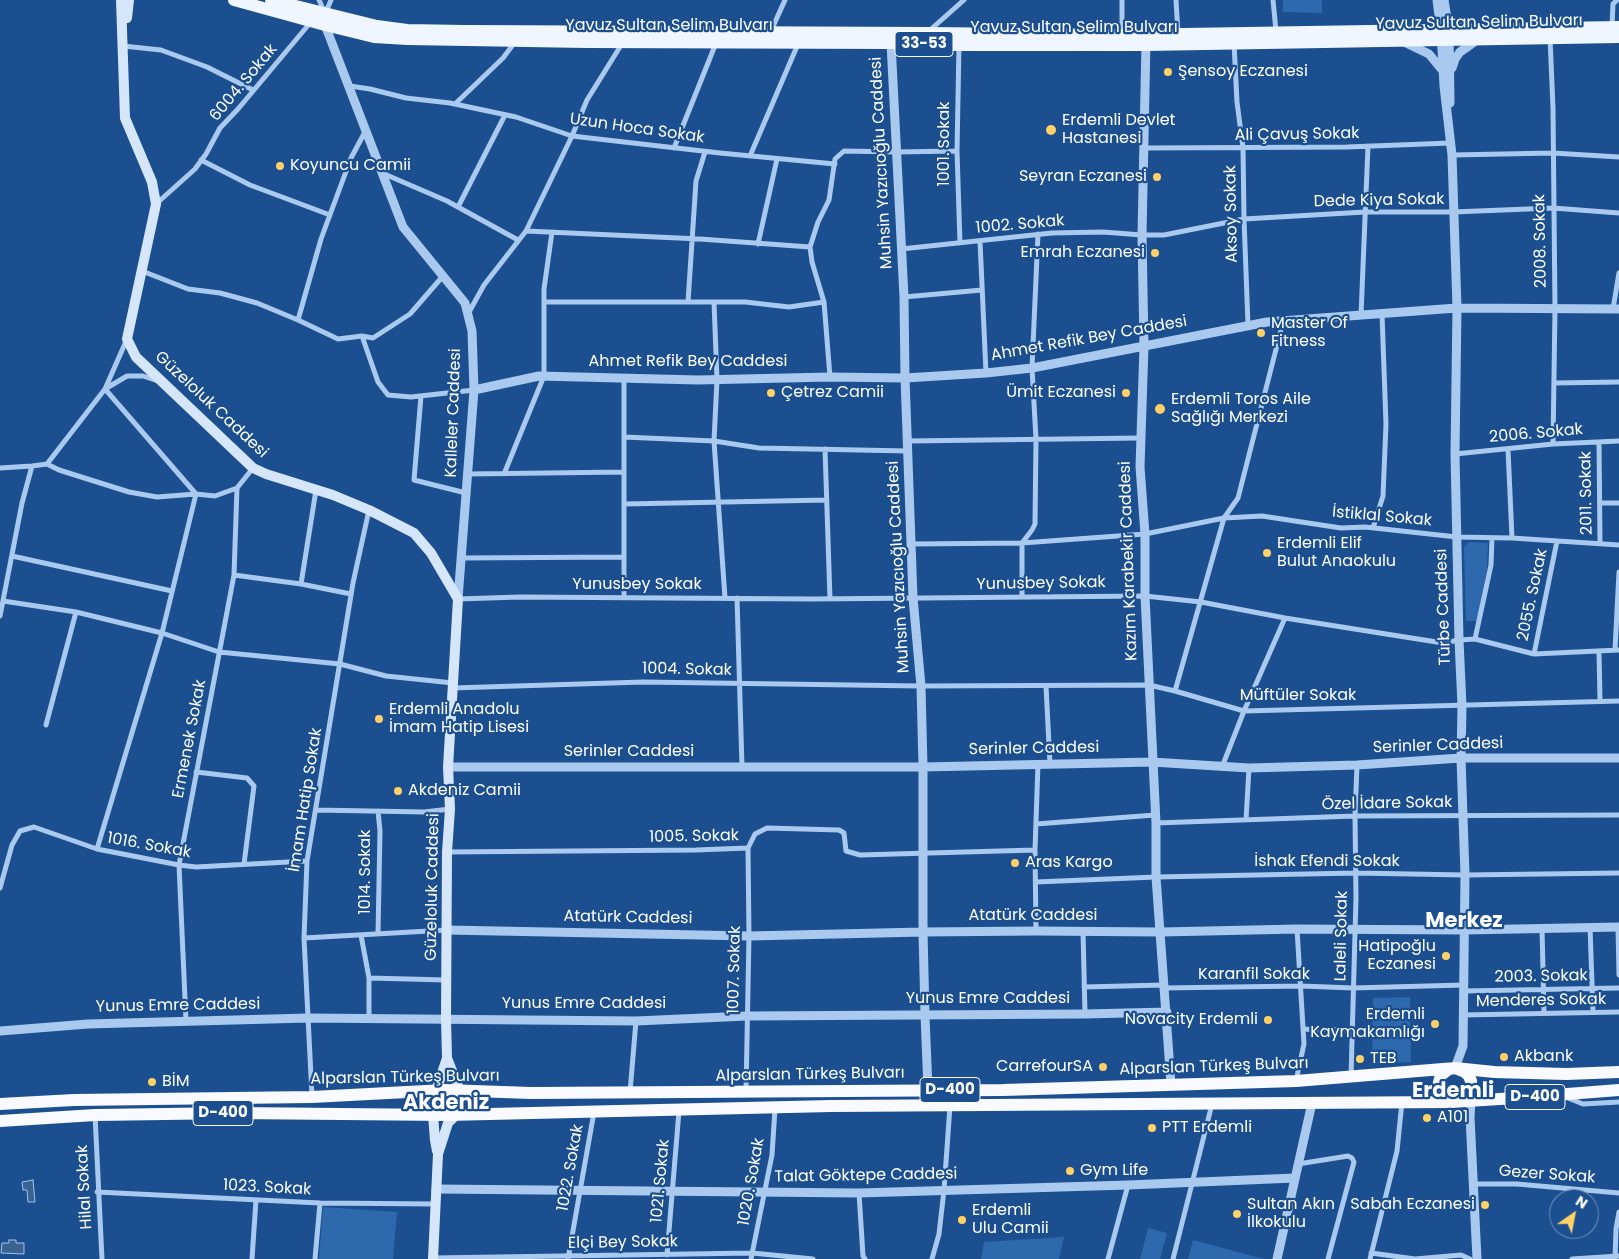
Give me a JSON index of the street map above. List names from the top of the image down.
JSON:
{
  "streets": {
    "highway": ["Alparslan Türkeş Bulvarı", "D-400"],
    "main road": ["Yavuz Sultan Selim Bulvarı", "33-53", "Güzeloluk Caddesi"],
    "street": [
      "6004. Sokak",
      "Uzun Hoca Sokak",
      "Ali Çavuş Sokak",
      "1001. Sokak",
      "Muhsin Yazıcıoğlu Caddesi",
      "Dede Kiya Sokak",
      "Aksoy Sokak",
      "1002. Sokak",
      "2008. Sokak",
      "Ahmet Refik Bey Caddesi",
      "Kalleler Caddesi",
      "2006. Sokak",
      "2011. Sokak",
      "İstiklal Sokak",
      "Kazım Karabekir Caddesi",
      "Yunusbey Sokak",
      "2055. Sokak",
      "Türbe Caddesi",
      "1004. Sokak",
      "Müftüler Sokak",
      "Ermenek Sokak",
      "Serinler Caddesi",
      "İmam Hatip Sokak",
      "Özel İdare Sokak",
      "1005. Sokak",
      "1016. Sokak",
      "İshak Efendi Sokak",
      "1014. Sokak",
      "Atatürk Caddesi",
      "Laleli Sokak",
      "1007. Sokak",
      "Karanfil Sokak",
      "2003. Sokak",
      "Yunus Emre Caddesi",
      "Menderes Sokak",
      "1022. Sokak",
      "Gezer Sokak",
      "Talat Göktepe Caddesi",
      "1021. Sokak",
      "1020. Sokak",
      "Hilal Sokak",
      "1023. Sokak",
      "Elçi Bey Sokak"
    ]
  },
  "crossings": [
    ["Yavuz Sultan Selim Bulvarı", "6004. Sokak"],
    ["Yavuz Sultan Selim Bulvarı", "1001. Sokak"],
    ["Yavuz Sultan Selim Bulvarı", "Muhsin Yazıcıoğlu Caddesi"],
    ["Yavuz Sultan Selim Bulvarı", "Aksoy Sokak"],
    ["Yavuz Sultan Selim Bulvarı", "2008. Sokak"],
    ["Yavuz Sultan Selim Bulvarı", "Kalleler Caddesi"],
    ["Yavuz Sultan Selim Bulvarı", "Kazım Karabekir Caddesi"],
    ["Yavuz Sultan Selim Bulvarı", "Türbe Caddesi"],
    ["Uzun Hoca Sokak", "Kalleler Caddesi"],
    ["Ali Çavuş Sokak", "Aksoy Sokak"],
    ["Ali Çavuş Sokak", "Kazım Karabekir Caddesi"],
    ["Ali Çavuş Sokak", "Türbe Caddesi"],
    ["1001. Sokak", "1002. Sokak"],
    ["Muhsin Yazıcıoğlu Caddesi", "1002. Sokak"],
    ["Muhsin Yazıcıoğlu Caddesi", "Ahmet Refik Bey Caddesi"],
    ["Muhsin Yazıcıoğlu Caddesi", "İstiklal Sokak"],
    ["Muhsin Yazıcıoğlu Caddesi", "Yunusbey Sokak"],
    ["Muhsin Yazıcıoğlu Caddesi", "1004. Sokak"],
    ["Muhsin Yazıcıoğlu Caddesi", "Müftüler Sokak"],
    ["Muhsin Yazıcıoğlu Caddesi", "Serinler Caddesi"],
    ["Muhsin Yazıcıoğlu Caddesi", "1005. Sokak"],
    ["Muhsin Yazıcıoğlu Caddesi", "Atatürk Caddesi"],
    ["Muhsin Yazıcıoğlu Caddesi", "Yunus Emre Caddesi"],
    ["Muhsin Yazıcıoğlu Caddesi", "Alparslan Türkeş Bulvarı"],
    ["Dede Kiya Sokak", "Aksoy Sokak"],
    ["Dede Kiya Sokak", "1002. Sokak"],
    ["Dede Kiya Sokak", "2008. Sokak"],
    ["Dede Kiya Sokak", "Kazım Karabekir Caddesi"],
    ["Dede Kiya Sokak", "Türbe Caddesi"],
    ["Aksoy Sokak", "Ahmet Refik Bey Caddesi"],
    ["1002. Sokak", "Kazım Karabekir Caddesi"],
    ["2008. Sokak", "Ahmet Refik Bey Caddesi"],
    ["2008. Sokak", "2006. Sokak"],
    ["Ahmet Refik Bey Caddesi", "Kalleler Caddesi"],
    ["Ahmet Refik Bey Caddesi", "Kazım Karabekir Caddesi"],
    ["Ahmet Refik Bey Caddesi", "Türbe Caddesi"],
    ["Güzeloluk Caddesi", "Kalleler Caddesi"],
    ["Güzeloluk Caddesi", "Yunusbey Sokak"],
    ["Güzeloluk Caddesi", "1004. Sokak"],
    ["Güzeloluk Caddesi", "Serinler Caddesi"],
    ["Güzeloluk Caddesi", "İmam Hatip Sokak"],
    ["Güzeloluk Caddesi", "1005. Sokak"],
    ["Güzeloluk Caddesi", "Atatürk Caddesi"],
    ["Güzeloluk Caddesi", "Yunus Emre Caddesi"],
    ["Güzeloluk Caddesi", "Alparslan Türkeş Bulvarı"],
    ["Kalleler Caddesi", "Yunusbey Sokak"],
    ["2006. Sokak", "2011. Sokak"],
    ["2006. Sokak", "Türbe Caddesi"],
    ["2011. Sokak", "İstiklal Sokak"],
    ["İstiklal Sokak", "Kazım Karabekir Caddesi"],
    ["İstiklal Sokak", "2055. Sokak"],
    ["İstiklal Sokak", "Türbe Caddesi"],
    ["Kazım Karabekir Caddesi", "Yunusbey Sokak"],
    ["Kazım Karabekir Caddesi", "Müftüler Sokak"],
    ["Kazım Karabekir Caddesi", "Serinler Caddesi"],
    ["Kazım Karabekir Caddesi", "Özel İdare Sokak"],
    ["Kazım Karabekir Caddesi", "İshak Efendi Sokak"],
    ["Kazım Karabekir Caddesi", "Atatürk Caddesi"],
    ["Kazım Karabekir Caddesi", "Karanfil Sokak"],
    ["Kazım Karabekir Caddesi", "Yunus Emre Caddesi"],
    ["Kazım Karabekir Caddesi", "Alparslan Türkeş Bulvarı"],
    ["Yunusbey Sokak", "2055. Sokak"],
    ["Yunusbey Sokak", "Türbe Caddesi"],
    ["Türbe Caddesi", "Müftüler Sokak"],
    ["Türbe Caddesi", "Serinler Caddesi"],
    ["Türbe Caddesi", "Özel İdare Sokak"],
    ["Türbe Caddesi", "İshak Efendi Sokak"],
    ["Türbe Caddesi", "Atatürk Caddesi"],
    ["Türbe Caddesi", "Karanfil Sokak"],
    ["Türbe Caddesi", "2003. Sokak"],
    ["Türbe Caddesi", "Menderes Sokak"],
    ["Türbe Caddesi", "Alparslan Türkeş Bulvarı"],
    ["1004. Sokak", "Müftüler Sokak"],
    ["1004. Sokak", "Ermenek Sokak"],
    ["1004. Sokak", "İmam Hatip Sokak"],
    ["Ermenek Sokak", "1016. Sokak"],
    ["Ermenek Sokak", "Yunus Emre Caddesi"],
    ["Serinler Caddesi", "Laleli Sokak"],
    ["İmam Hatip Sokak", "1016. Sokak"],
    ["İmam Hatip Sokak", "Yunus Emre Caddesi"],
    ["İmam Hatip Sokak", "Alparslan Türkeş Bulvarı"],
    ["Özel İdare Sokak", "Laleli Sokak"],
    ["1005. Sokak", "1007. Sokak"],
    ["İshak Efendi Sokak", "Laleli Sokak"],
    ["Atatürk Caddesi", "Laleli Sokak"],
    ["Atatürk Caddesi", "1007. Sokak"],
    ["Laleli Sokak", "Karanfil Sokak"],
    ["Laleli Sokak", "Alparslan Türkeş Bulvarı"],
    ["1007. Sokak", "Yunus Emre Caddesi"],
    ["1007. Sokak", "Alparslan Türkeş Bulvarı"],
    ["Karanfil Sokak", "2003. Sokak"],
    ["Alparslan Türkeş Bulvarı", "1022. Sokak"],
    ["Alparslan Türkeş Bulvarı", "1021. Sokak"],
    ["Alparslan Türkeş Bulvarı", "1020. Sokak"],
    ["Alparslan Türkeş Bulvarı", "Hilal Sokak"],
    ["1022. Sokak", "Talat Göktepe Caddesi"],
    ["1022. Sokak", "Elçi Bey Sokak"],
    ["Talat Göktepe Caddesi", "1021. Sokak"],
    ["Talat Göktepe Caddesi", "1020. Sokak"],
    ["1021. Sokak", "Elçi Bey Sokak"],
    ["1020. Sokak", "Elçi Bey Sokak"],
    ["Hilal Sokak", "1023. Sokak"]
  ],
  "districts": ["Merkez", "Erdemli", "Akdeniz"],
  "places": [
    "Şensoy Eczanesi",
    "Erdemli Devlet Hastanesi",
    "Koyuncu Camii",
    "Seyran Eczanesi",
    "Emrah Eczanesi",
    "Master Of Fitness",
    "Çetrez Camii",
    "Ümit Eczanesi",
    "Erdemli Toros Aile Sağlığı Merkezi",
    "Erdemli Elif Bulut Anaokulu",
    "Erdemli Anadolu İmam Hatip Lisesi",
    "Akdeniz Camii",
    "Aras Kargo",
    "Hatipoğlu Eczanesi",
    "Novacity Erdemli",
    "Erdemli Kaymakamlığı",
    "Akbank",
    "TEB",
    "CarrefourSA",
    "BİM",
    "A101",
    "PTT Erdemli",
    "Gym Life",
    "Sabah Eczanesi",
    "Sultan Akın İlkokulu",
    "Erdemli Ulu Camii"
  ],
  "north": "top right"
}
